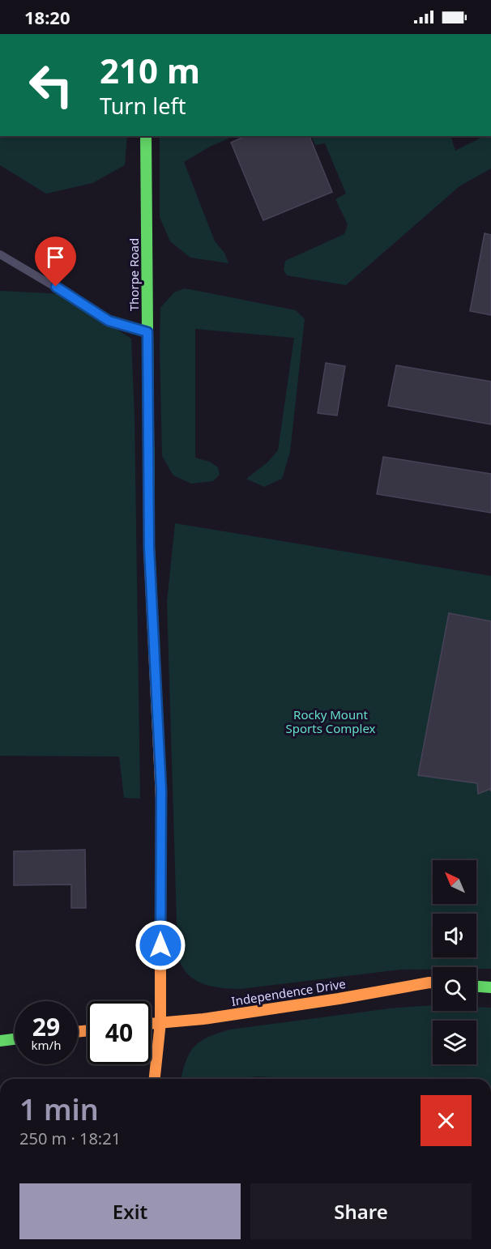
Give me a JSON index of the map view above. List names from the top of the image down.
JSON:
{
  "streets": {
    "street": ["Thorpe Road", "Independence Drive"]
  },
  "crossings": [
    ["Thorpe Road", "Independence Drive"]
  ],
  "parks": ["Rocky Mount Sports Complex"],
  "north": "top left",
  "page": {
    "status": "18:20",
    "turn": ["210 m", "Turn left"],
    "speed": "29 km/h",
    "limit": "40",
    "heading": ["1 min", "250 m · 18:21"],
    "buttons": ["Exit", "Share"]
  }
}
